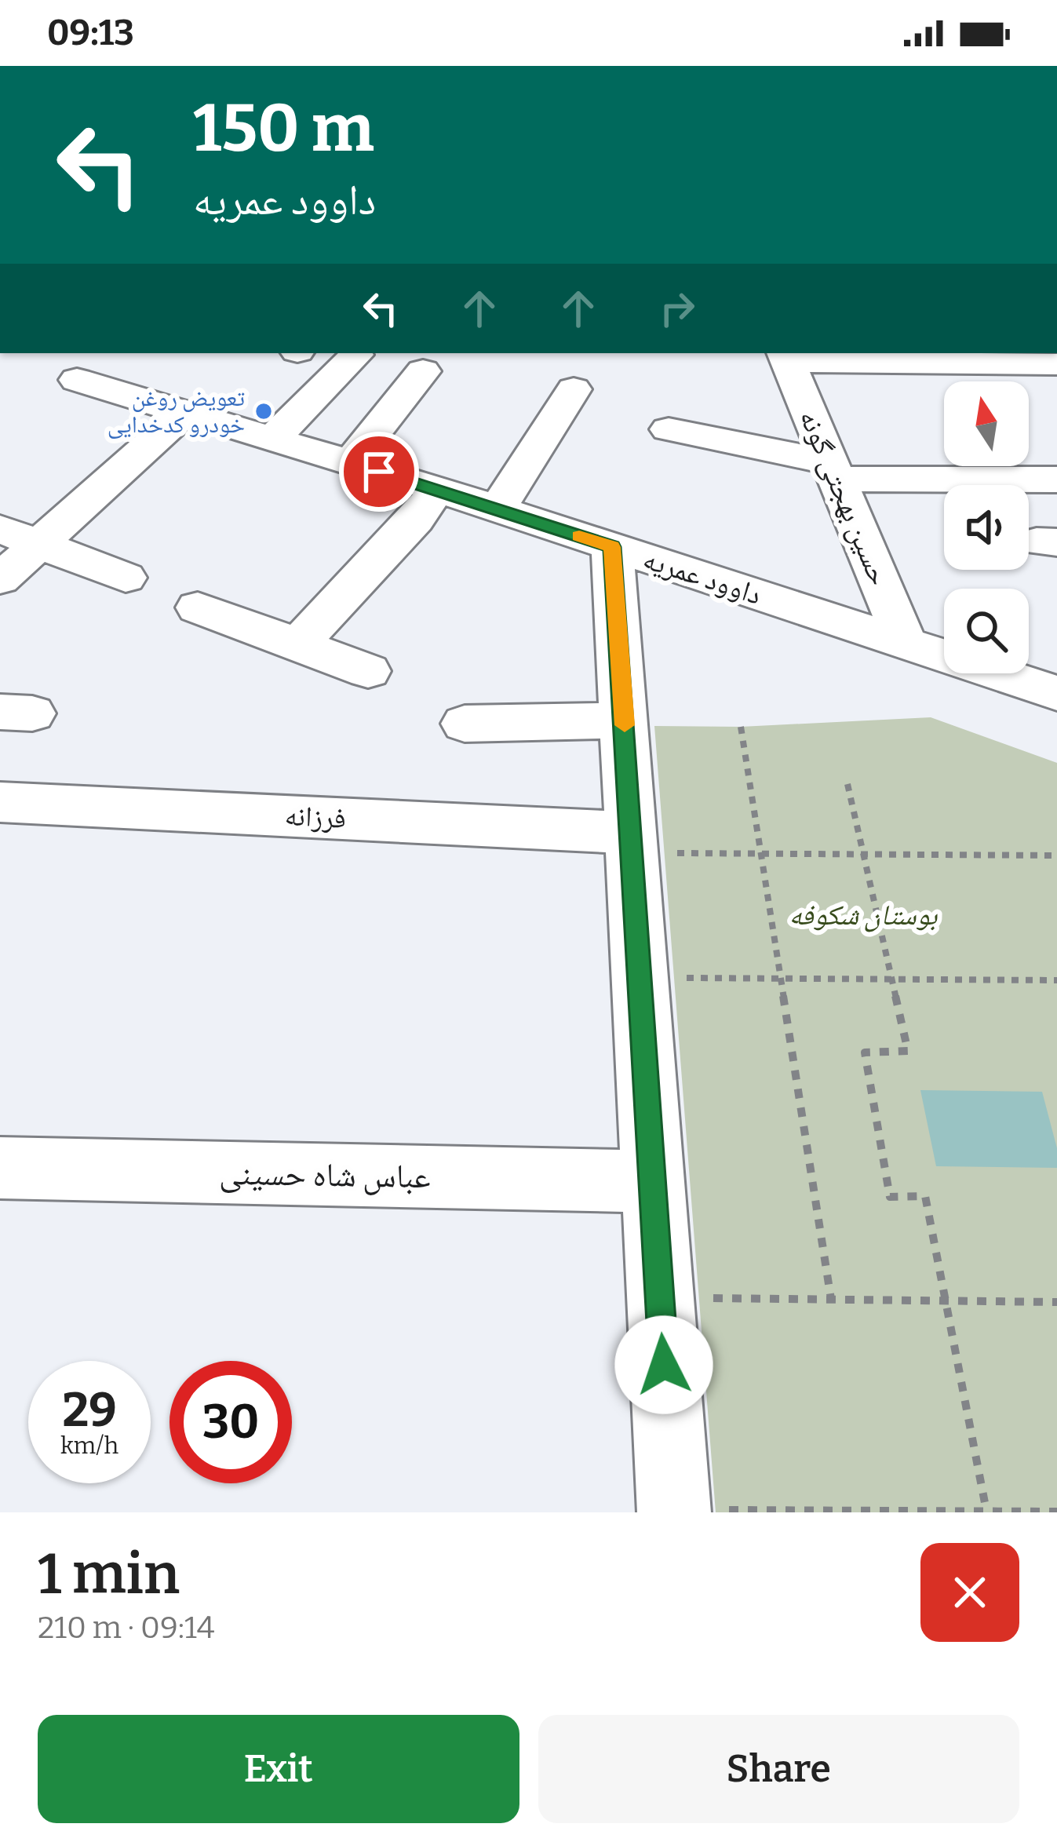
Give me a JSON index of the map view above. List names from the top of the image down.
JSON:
{
  "streets": {
    "street": [
      "حسین بهجتی گونه",
      "داوود عمریه",
      "فرزانه",
      "عباس شاه حسینی"
    ]
  },
  "crossings": [
    ["حسین بهجتی گونه", "داوود عمریه"]
  ],
  "parks": ["بوستان شکوفه"],
  "places": ["تعویض روغن خودرو کدخدایی"],
  "north": "top",
  "page": {
    "status": "09:13",
    "turn": ["150 m", "داوود عمریه"],
    "speed": "29 km/h",
    "limit": "30",
    "heading": ["1 min", "210 m · 09:14"],
    "buttons": ["Exit", "Share"]
  }
}
